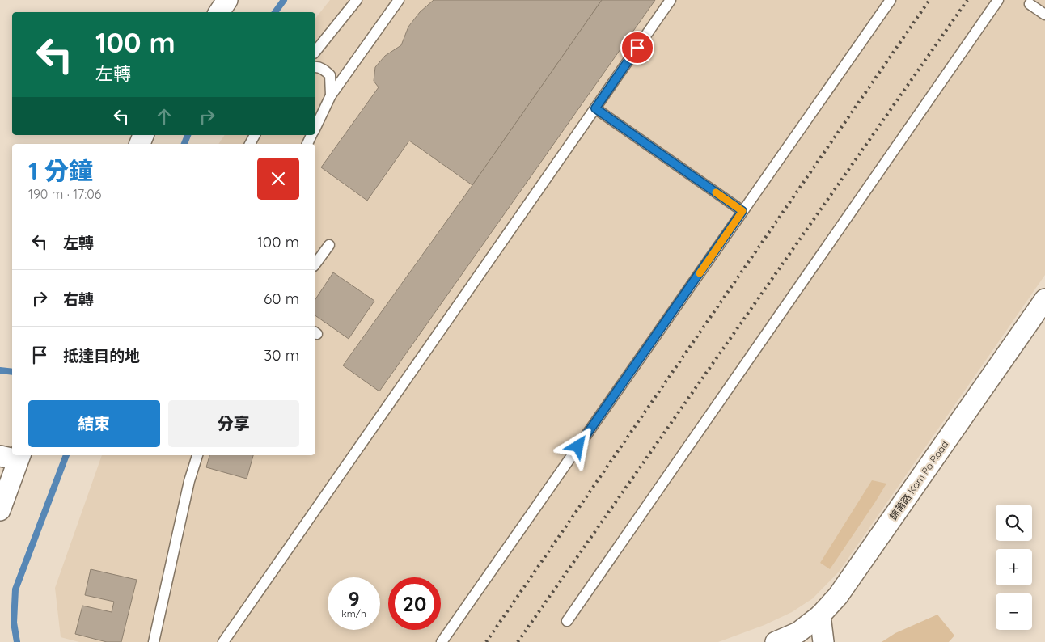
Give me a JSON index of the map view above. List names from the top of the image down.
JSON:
{
  "streets": {
    "street": ["錦莆路 Kam Po Road"]
  },
  "page": {
    "turn": ["100 m", "左轉"],
    "heading": ["1 分鐘", "190 m · 17:06"],
    "list": [
      {
        "name": "左轉",
        "value": "100 m"
      },
      {
        "name": "右轉",
        "value": "60 m"
      },
      {
        "name": "抵達目的地",
        "value": "30 m"
      }
    ],
    "buttons": ["結束", "分享"],
    "map_buttons": ["+", "−"],
    "speed": "9 km/h",
    "limit": "20"
  }
}
